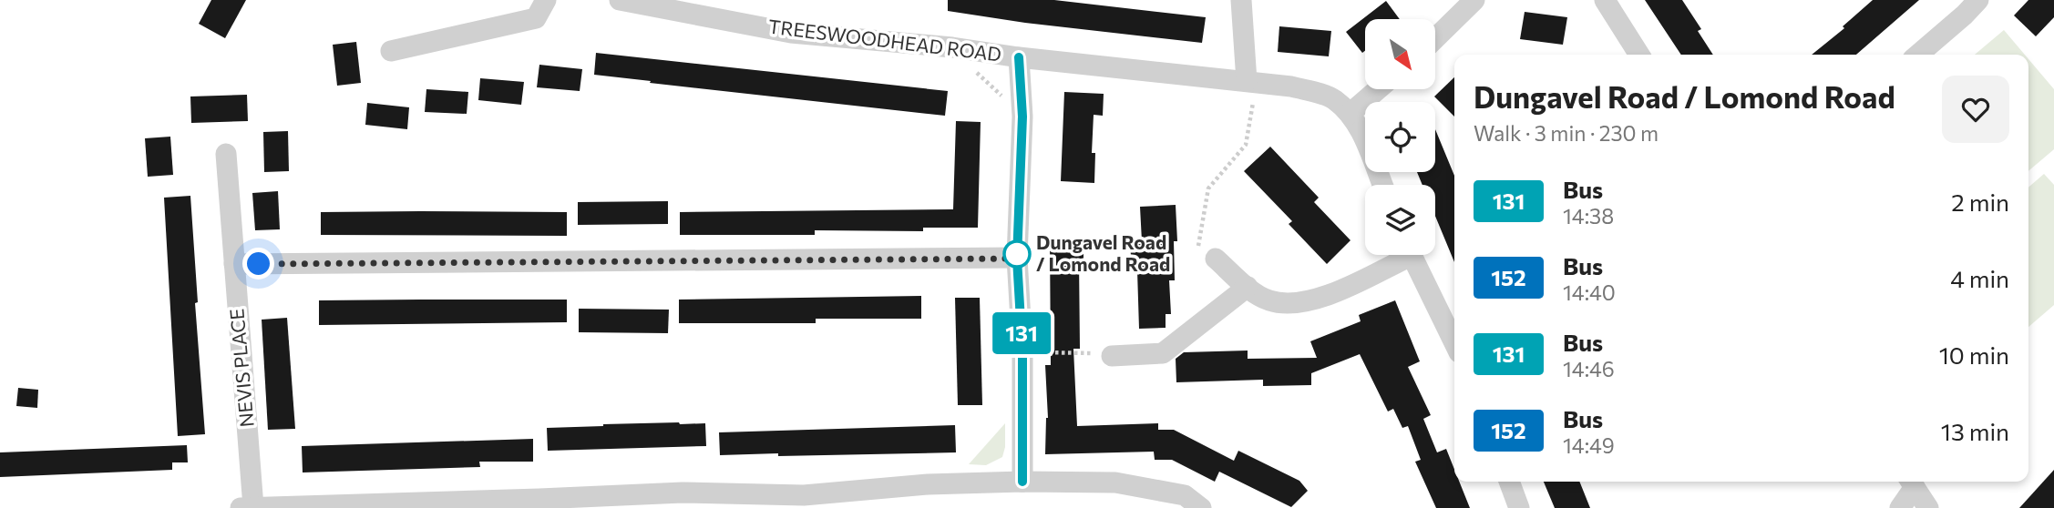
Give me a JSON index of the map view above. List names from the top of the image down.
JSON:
{
  "streets": {
    "street": ["TREESWOODHEAD ROAD", "NEVIS PLACE"]
  },
  "places": ["Dungavel Road / Lomond Road"],
  "lines": ["bus line 131"],
  "north": "bottom right",
  "page": {
    "on_map": "131",
    "heading": ["Dungavel Road / Lomond Road", "Walk · 3 min · 230 m"],
    "list": [
      {
        "mark": "131",
        "name": "Bus",
        "note": "14:38",
        "value": "2 min"
      },
      {
        "mark": "152",
        "name": "Bus",
        "note": "14:40",
        "value": "4 min"
      },
      {
        "mark": "131",
        "name": "Bus",
        "note": "14:46",
        "value": "10 min"
      },
      {
        "mark": "152",
        "name": "Bus",
        "note": "14:49",
        "value": "13 min"
      }
    ]
  }
}
